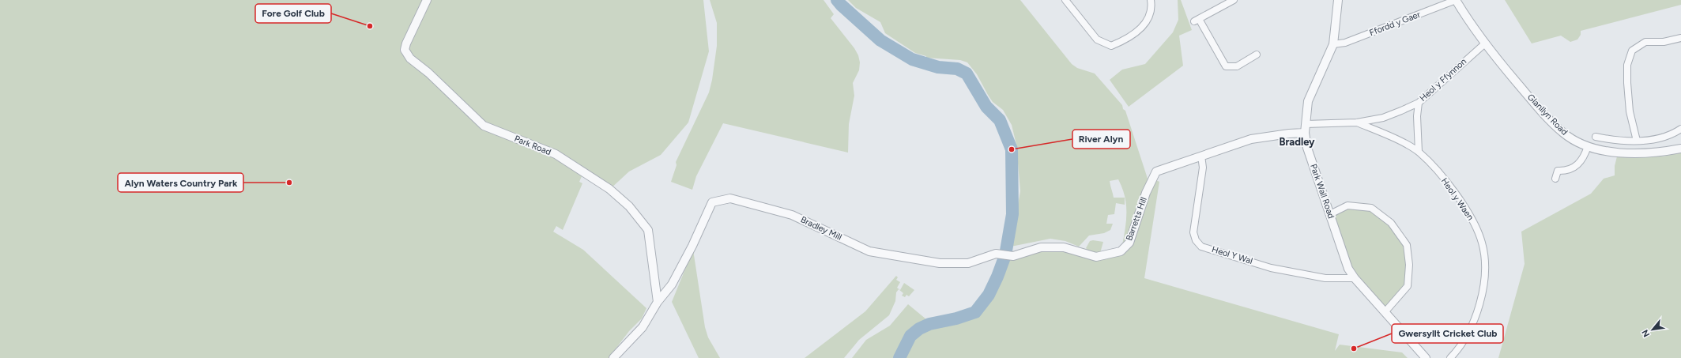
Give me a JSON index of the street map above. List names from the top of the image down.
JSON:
{
  "streets": {
    "street": [
      "Ffordd y Gaer",
      "Heol y Ffynnon",
      "Glanllyn Road",
      "Park Road",
      "Park Wall Road",
      "Heol y Waen",
      "Barretts Hill",
      "Bradley Mill",
      "Heol Y Wal"
    ]
  },
  "crossings": [
    ["Ffordd y Gaer", "Glanllyn Road"],
    ["Ffordd y Gaer", "Park Wall Road"],
    ["Heol y Ffynnon", "Glanllyn Road"],
    ["Heol y Ffynnon", "Park Wall Road"],
    ["Heol y Ffynnon", "Heol y Waen"],
    ["Park Road", "Bradley Mill"],
    ["Park Wall Road", "Heol Y Wal"],
    ["Barretts Hill", "Bradley Mill"],
    ["Barretts Hill", "Heol Y Wal"]
  ],
  "districts": ["Bradley"],
  "places": [
    "Fore Golf Club",
    "River Alyn",
    "Alyn Waters Country Park",
    "Gwersyllt Cricket Club"
  ],
  "north": "bottom left"
}
